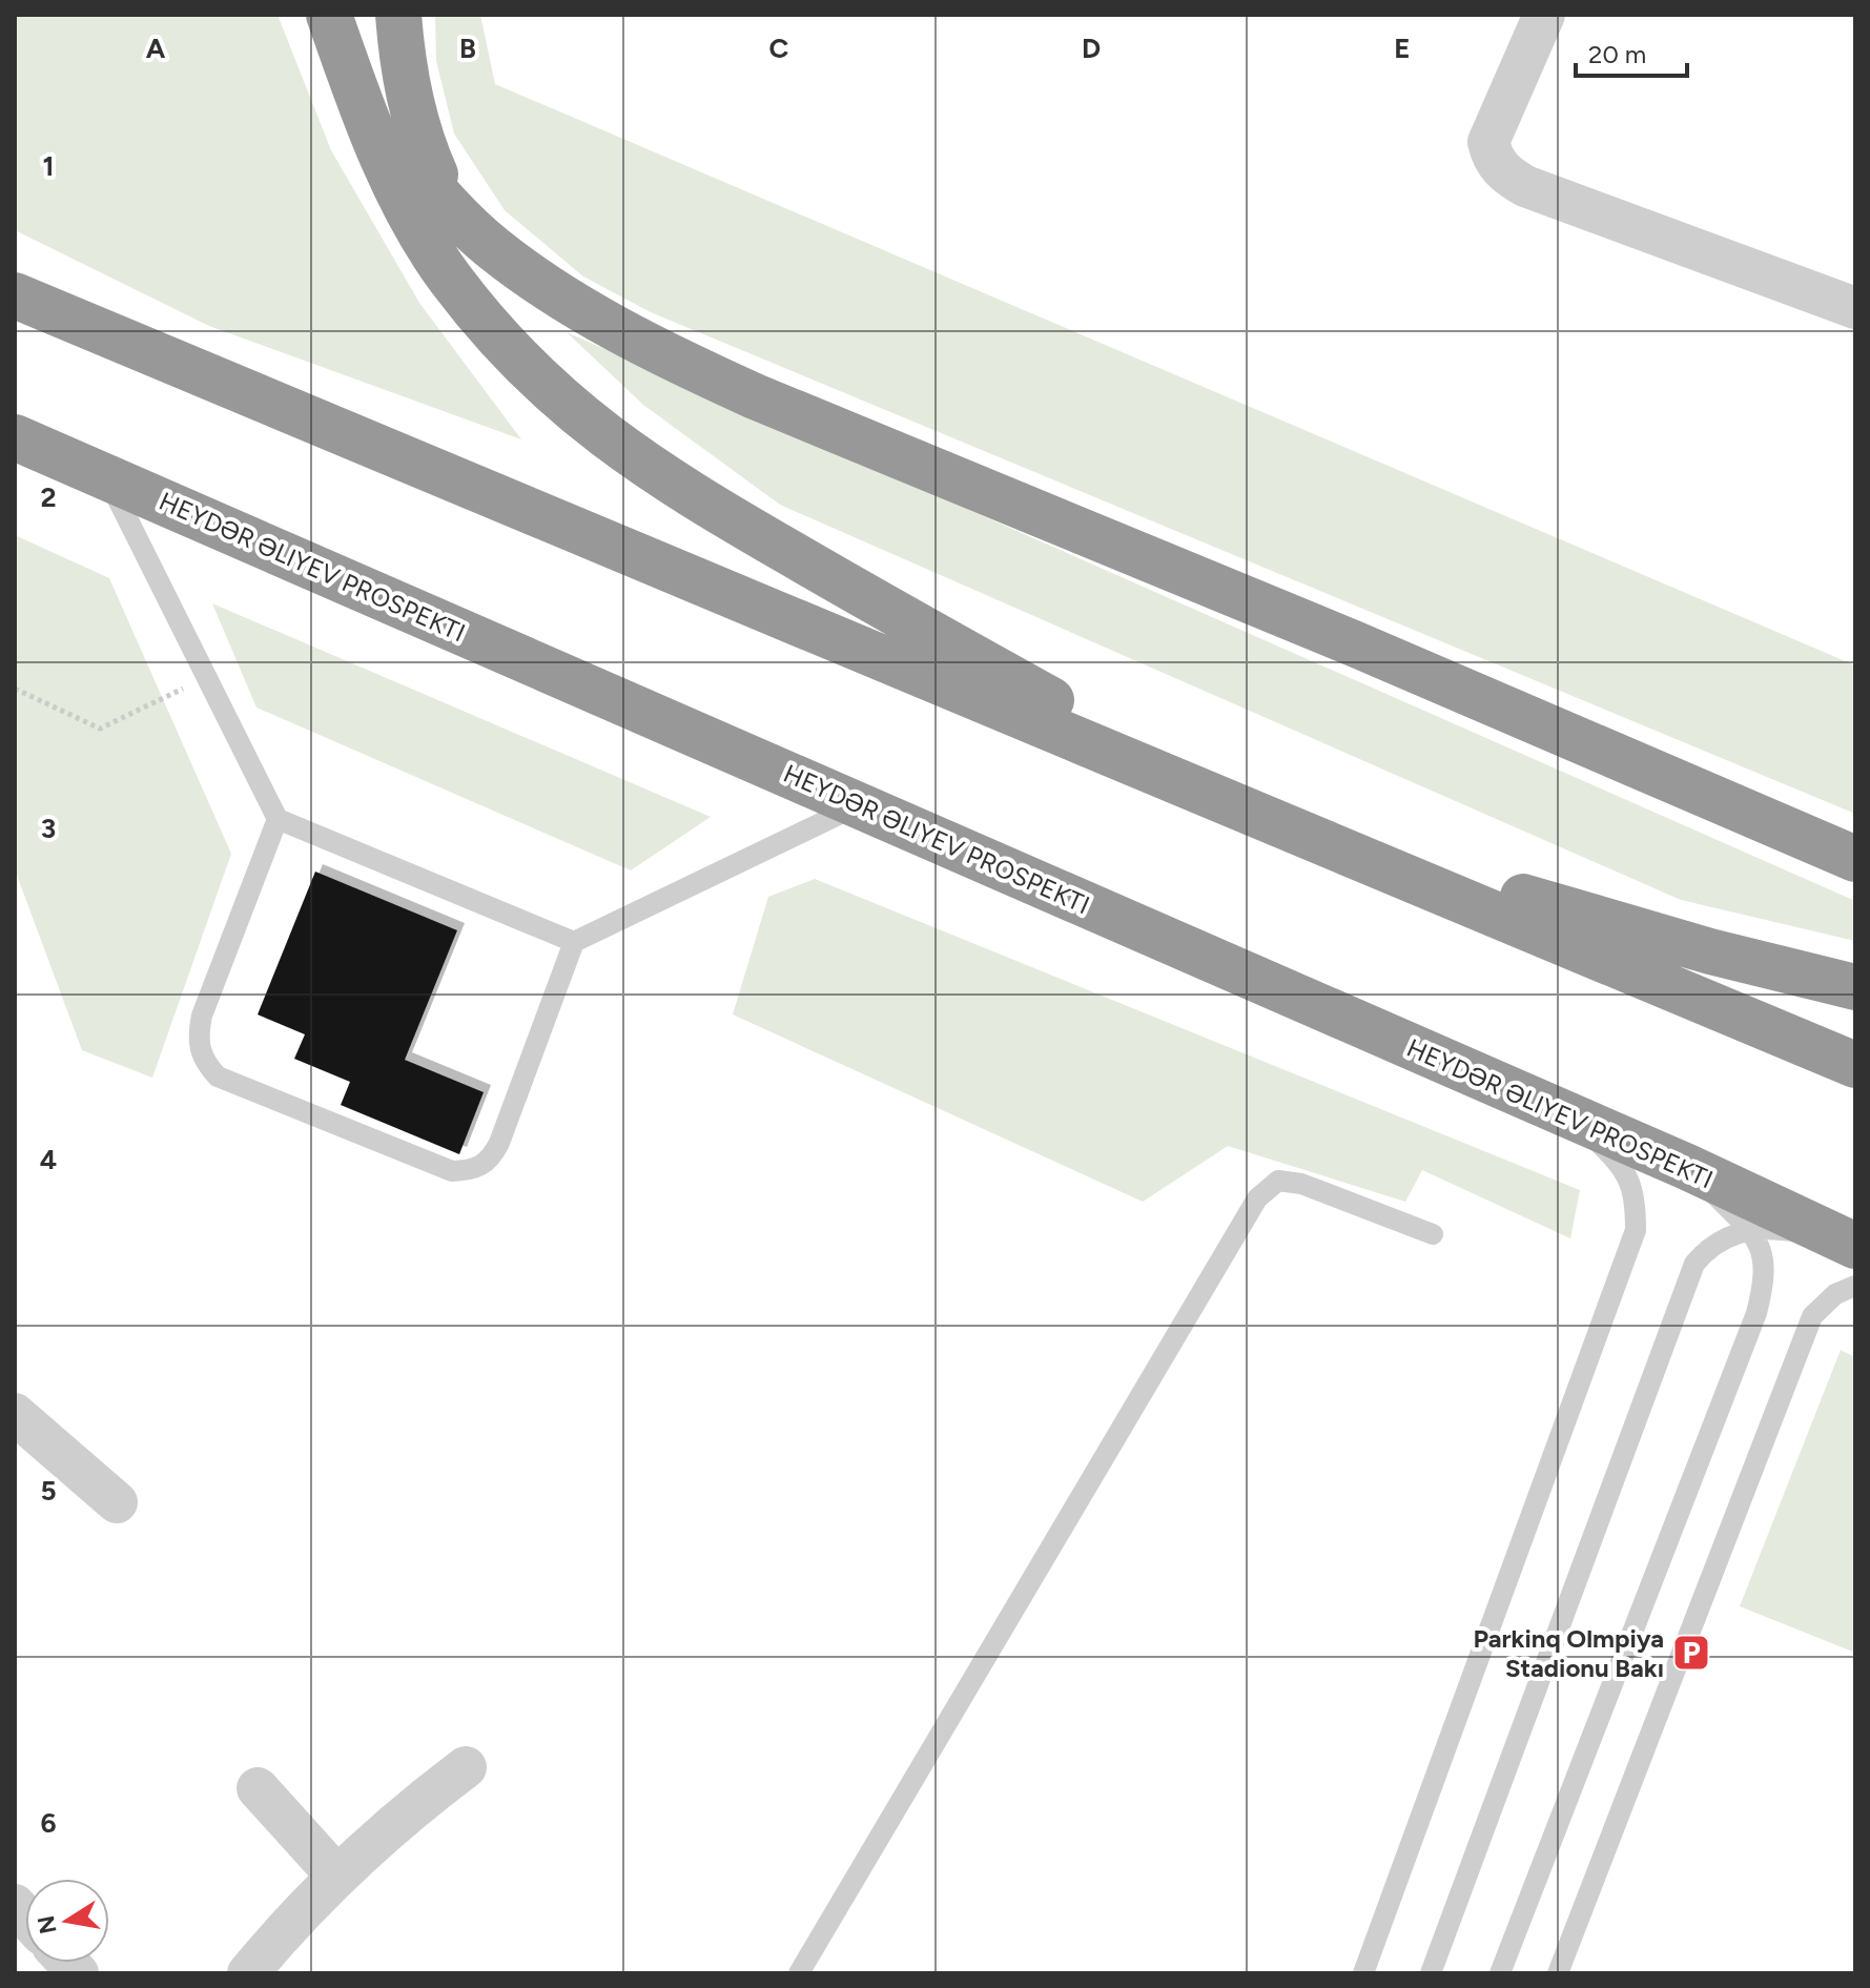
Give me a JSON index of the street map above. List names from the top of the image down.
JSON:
{
  "streets": {
    "highway": ["HEYDƏR ƏLIYEV PROSPEKTI"]
  },
  "places": {
    "parking": ["Parkinq Olmpiya Stadionu Bakı"]
  },
  "scale_bar": "20 m",
  "north": "left",
  "grid": {
    "columns": [
      "A",
      "B",
      "C",
      "D",
      "E"
    ],
    "rows": [
      "1",
      "2",
      "3",
      "4",
      "5",
      "6"
    ]
  }
}
